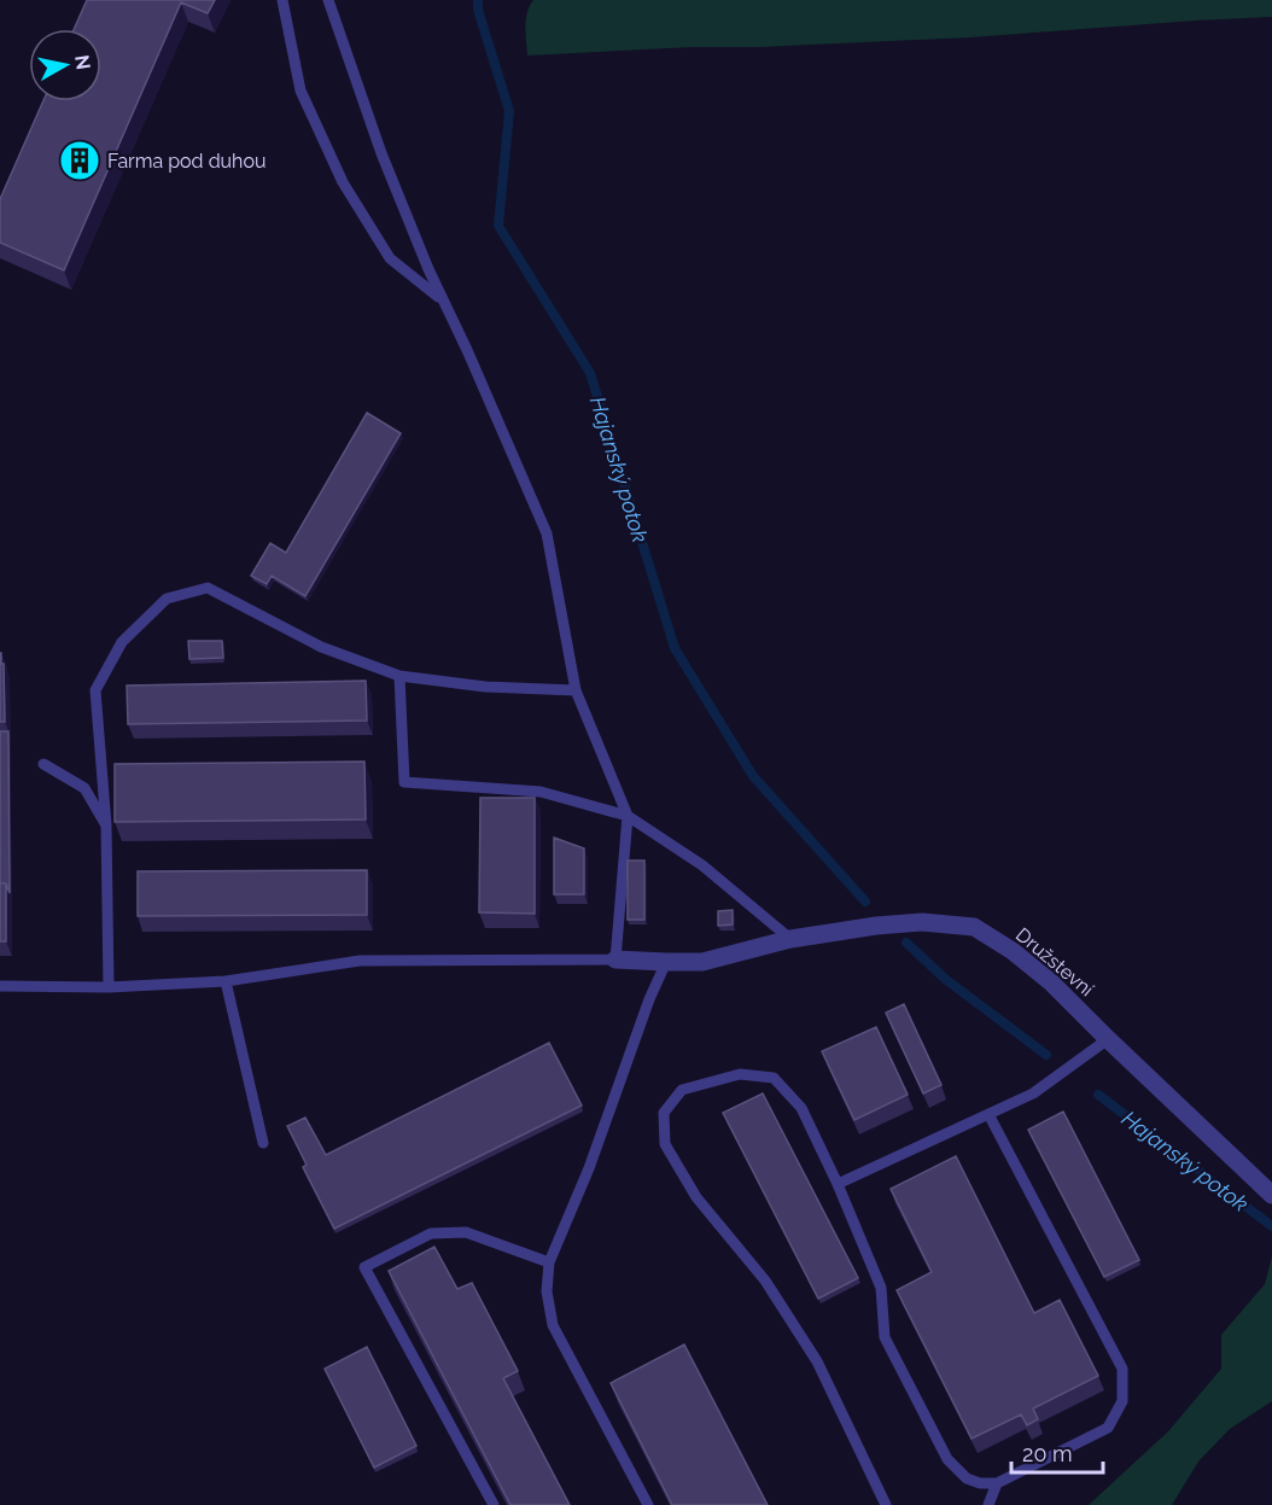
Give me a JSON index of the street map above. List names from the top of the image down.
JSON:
{
  "streets": {
    "street": ["Družstevní"]
  },
  "water": ["Hajanský potok"],
  "places": {
    "building": ["Farma pod duhou"]
  },
  "scale_bar": "20 m",
  "north": "right"
}
